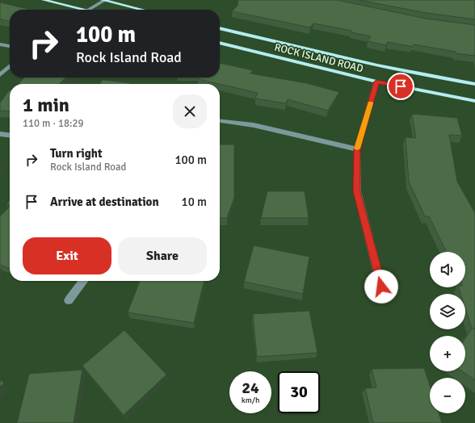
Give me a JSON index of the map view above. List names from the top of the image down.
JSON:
{
  "streets": {
    "main road": ["ROCK ISLAND ROAD"]
  },
  "page": {
    "turn": ["100 m", "Rock Island Road"],
    "heading": ["1 min", "110 m · 18:29"],
    "list": [
      {
        "name": "Turn right",
        "note": "Rock Island Road",
        "value": "100 m"
      },
      {
        "name": "Arrive at destination",
        "value": "10 m"
      }
    ],
    "buttons": ["Exit", "Share"],
    "map_buttons": ["+", "−"],
    "speed": "24 km/h",
    "limit": "30"
  }
}
